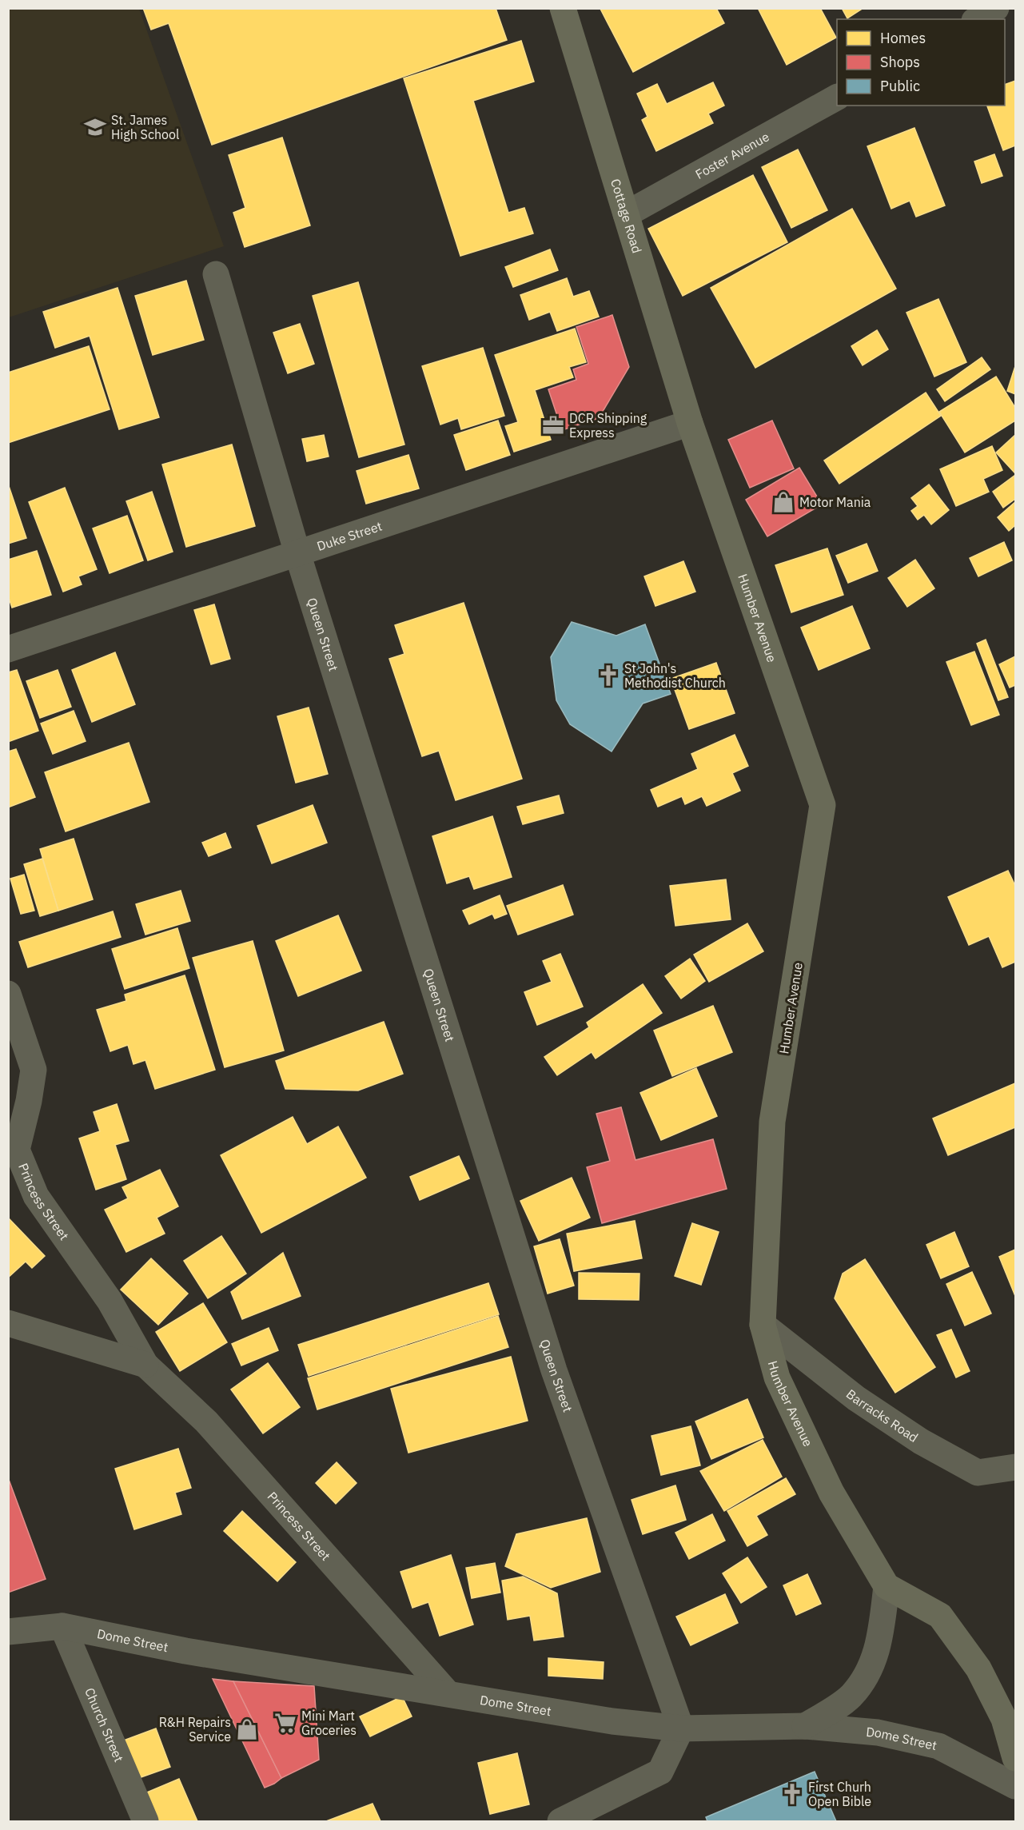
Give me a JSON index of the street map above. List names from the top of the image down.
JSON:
{
  "streets": {
    "main road": ["Cottage Road", "Humber Avenue"],
    "street": [
      "Foster Avenue",
      "Duke Street",
      "Queen Street",
      "Princess Street",
      "Barracks Road",
      "Dome Street",
      "Church Street"
    ]
  },
  "crossings": [
    ["Foster Avenue", "Cottage Road"],
    ["Cottage Road", "Duke Street"],
    ["Cottage Road", "Humber Avenue"],
    ["Duke Street", "Humber Avenue"],
    ["Duke Street", "Queen Street"],
    ["Humber Avenue", "Barracks Road"],
    ["Queen Street", "Dome Street"],
    ["Princess Street", "Dome Street"],
    ["Dome Street", "Church Street"]
  ],
  "places": {
    "school or university": ["St. James High School"],
    "office": ["DCR Shipping Express"],
    "shop": ["Motor Mania", "R&H Repairs Service"],
    "church": ["St John's Methodist Church", "First Churh Open Bible"],
    "supermarket": ["Mini Mart Groceries"]
  },
  "legend": ["Homes", "Shops", "Public"]
}
